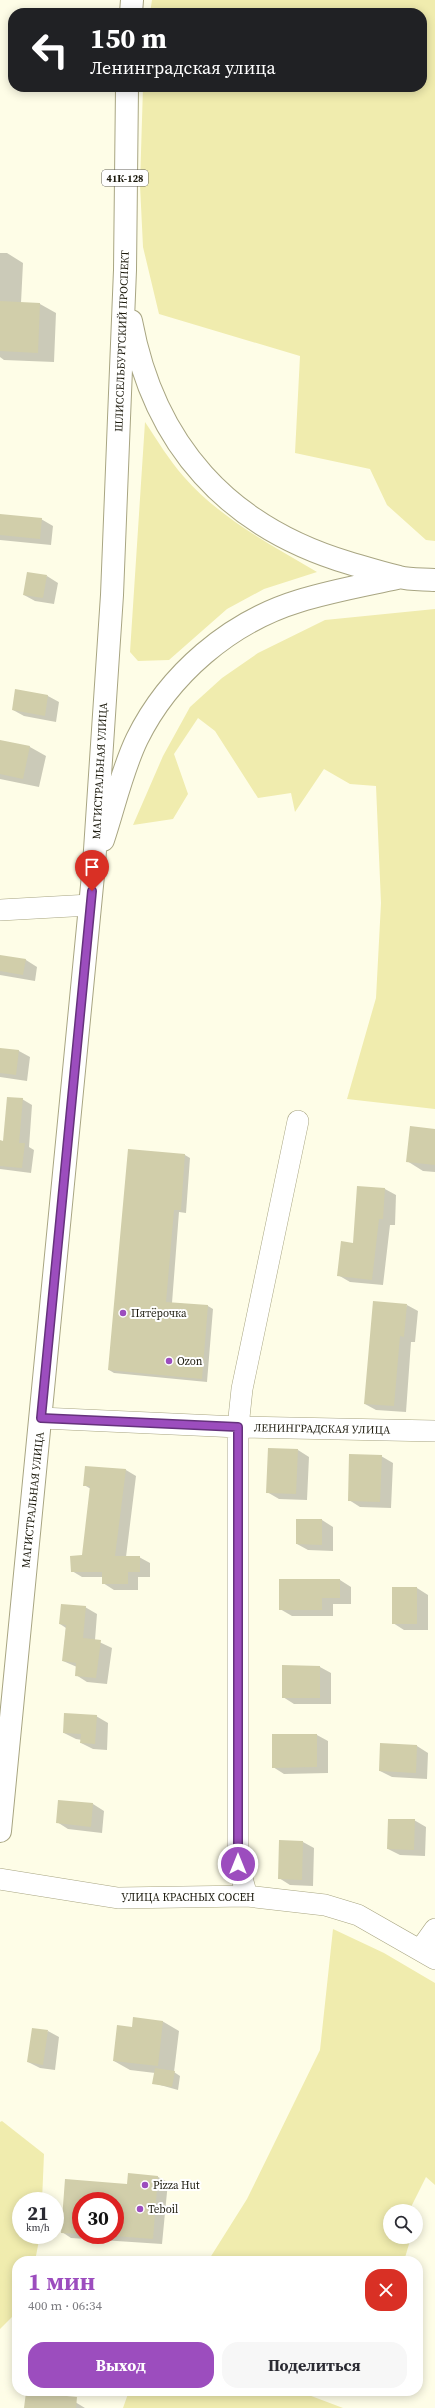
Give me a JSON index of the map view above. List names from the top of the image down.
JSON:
{
  "streets": {
    "main road": ["41К-128", "ШЛИССЕЛЬБУРГСКИЙ ПРОСПЕКТ", "МАГИСТРАЛЬНАЯ УЛИЦА"],
    "street": ["ЛЕНИНГРАДСКАЯ УЛИЦА", "УЛИЦА КРАСНЫХ СОСЕН"]
  },
  "crossings": [
    ["ШЛИССЕЛЬБУРГСКИЙ ПРОСПЕКТ", "МАГИСТРАЛЬНАЯ УЛИЦА"],
    ["МАГИСТРАЛЬНАЯ УЛИЦА", "ЛЕНИНГРАДСКАЯ УЛИЦА"]
  ],
  "places": [
    "Пятёрочка",
    "Ozon",
    "Pizza Hut",
    "Teboil"
  ],
  "page": {
    "turn": ["150 m", "Ленинградская улица"],
    "speed": "21 km/h",
    "limit": "30",
    "heading": ["1 мин", "400 m · 06:34"],
    "buttons": ["Выход", "Поделиться"]
  }
}
